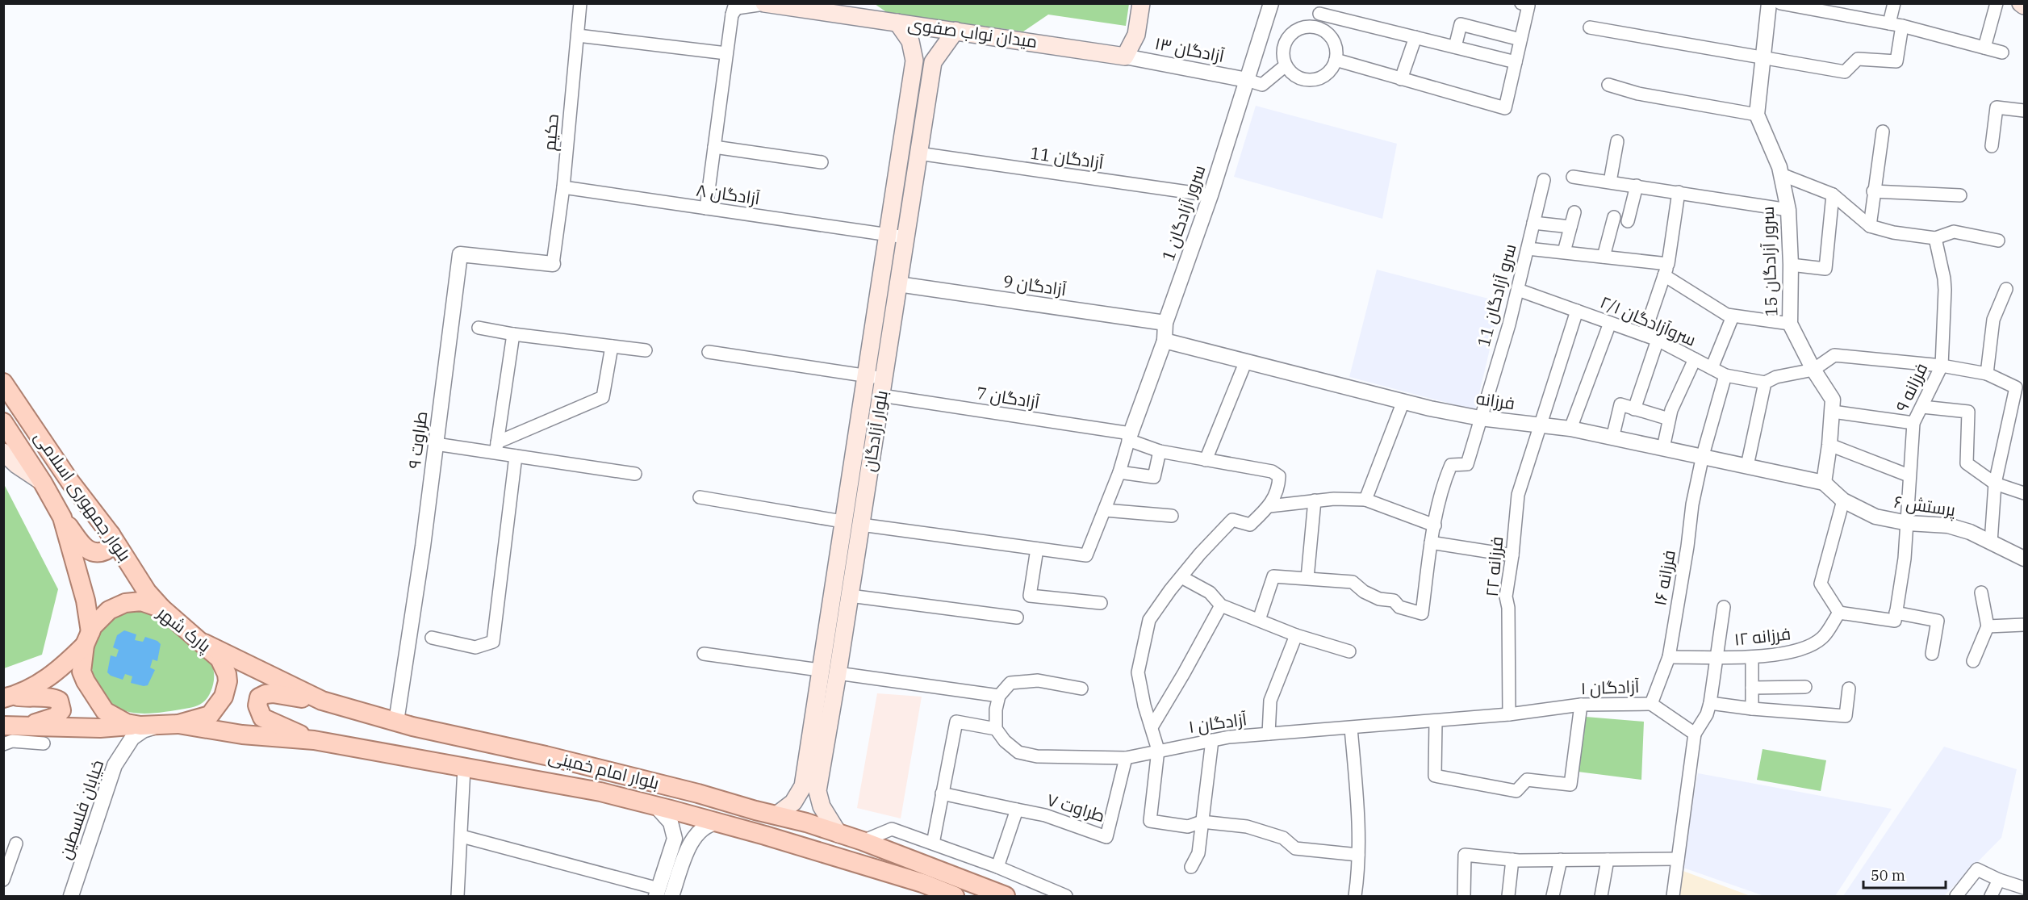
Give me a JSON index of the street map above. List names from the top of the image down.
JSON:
{
  "streets": {
    "main road": [
      "میدان نواب صفوی",
      "بلوار آزادگان",
      "بلوار جمهوری اسلامی",
      "پارک شهر",
      "بلوار امام خمینی"
    ],
    "street": [
      "آزادگان ۱۳",
      "حکیم",
      "آزادگان 11",
      "آزادگان ۸",
      "سرور آزادگان 1",
      "سرور آزادگان 15",
      "آزادگان 9",
      "سرو آزادگان 11",
      "۲/۱ سروآزادگان",
      "فرزانه ۹",
      "آزادگان 7",
      "فرزانه",
      "طراوت ۹",
      "پرستش ۶",
      "فرزانه ۲۲",
      "فرزانه ۱۶",
      "فرزانه ۱۲",
      "آزادگان ۱",
      "طراوت ۷",
      "خیابان فلسطین"
    ]
  },
  "crossings": [
    ["میدان نواب صفوی", "آزادگان ۱۳"],
    ["میدان نواب صفوی", "بلوار آزادگان"],
    ["آزادگان ۱۳", "سرور آزادگان 1"],
    ["حکیم", "آزادگان ۸"],
    ["حکیم", "طراوت ۹"],
    ["آزادگان 11", "سرور آزادگان 1"],
    ["آزادگان 11", "بلوار آزادگان"],
    ["آزادگان ۸", "بلوار آزادگان"],
    ["سرور آزادگان 1", "آزادگان 9"],
    ["سرور آزادگان 1", "آزادگان 7"],
    ["سرور آزادگان 1", "فرزانه"],
    ["سرور آزادگان 15", "فرزانه"],
    ["سرور آزادگان 15", "پرستش ۶"],
    ["آزادگان 9", "بلوار آزادگان"],
    ["سرو آزادگان 11", "۲/۱ سروآزادگان"],
    ["سرو آزادگان 11", "فرزانه"],
    ["۲/۱ سروآزادگان", "فرزانه ۲۲"],
    ["۲/۱ سروآزادگان", "فرزانه ۱۶"],
    ["فرزانه ۹", "پرستش ۶"],
    ["آزادگان 7", "بلوار آزادگان"],
    ["فرزانه", "پرستش ۶"],
    ["فرزانه", "فرزانه ۲۲"],
    ["فرزانه", "فرزانه ۱۶"],
    ["بلوار آزادگان", "بلوار امام خمینی"],
    ["طراوت ۹", "بلوار امام خمینی"],
    ["بلوار جمهوری اسلامی", "پارک شهر"],
    ["بلوار جمهوری اسلامی", "بلوار امام خمینی"],
    ["بلوار جمهوری اسلامی", "خیابان فلسطین"],
    ["فرزانه ۲۲", "آزادگان ۱"],
    ["فرزانه ۱۶", "فرزانه ۱۲"],
    ["فرزانه ۱۶", "آزادگان ۱"],
    ["پارک شهر", "بلوار امام خمینی"],
    ["پارک شهر", "خیابان فلسطین"],
    ["آزادگان ۱", "طراوت ۷"],
    ["بلوار امام خمینی", "خیابان فلسطین"]
  ],
  "scale_bar": "50 m"
}
